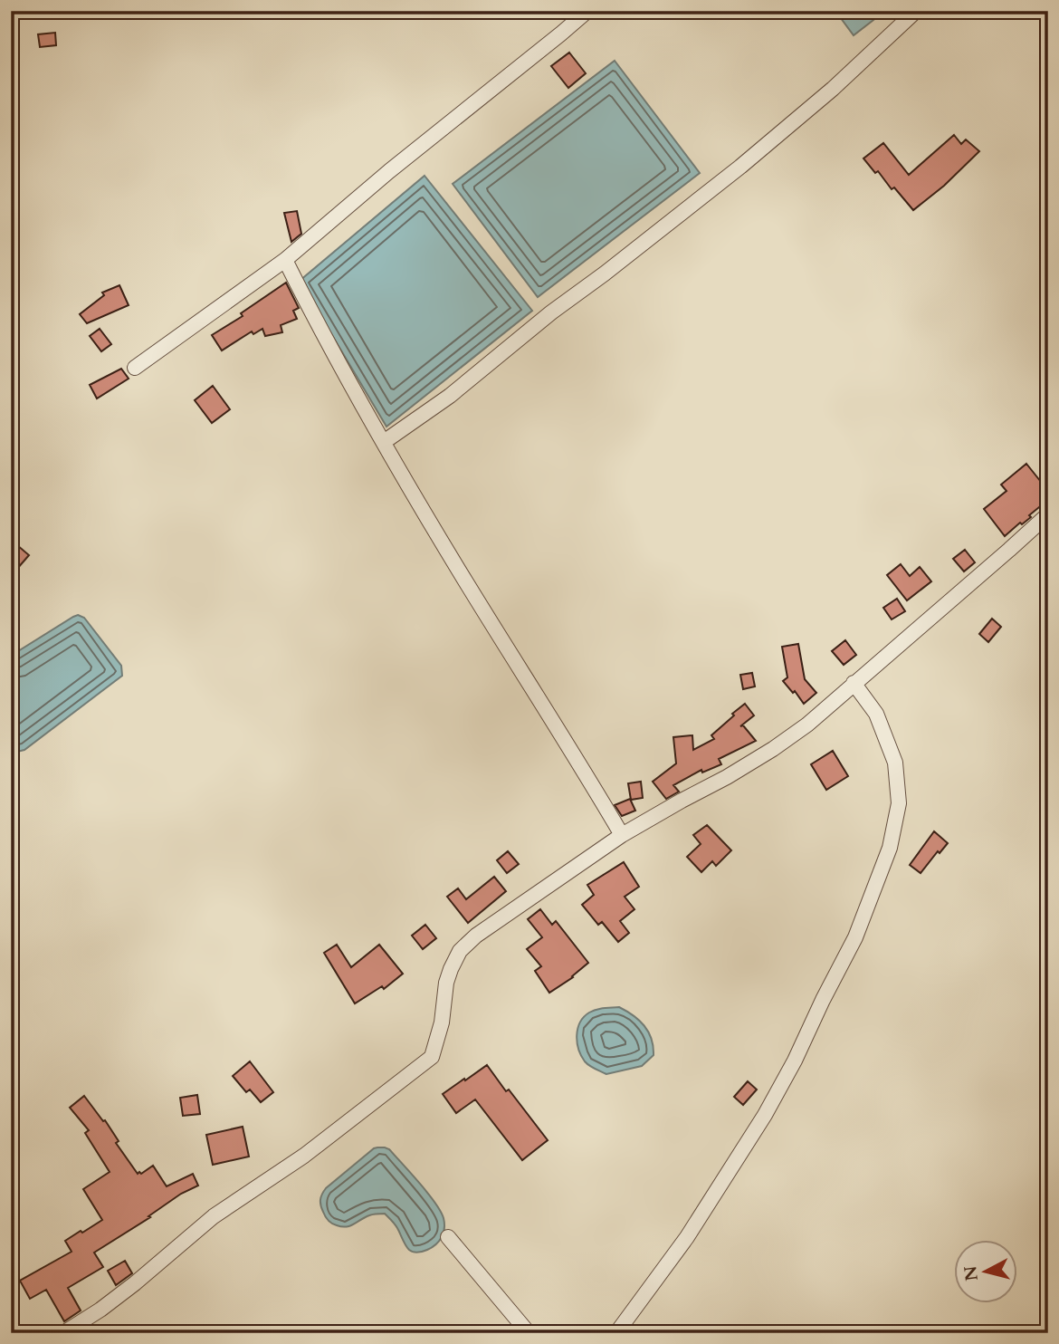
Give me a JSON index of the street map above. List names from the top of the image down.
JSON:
{
  "north": "left"
}
